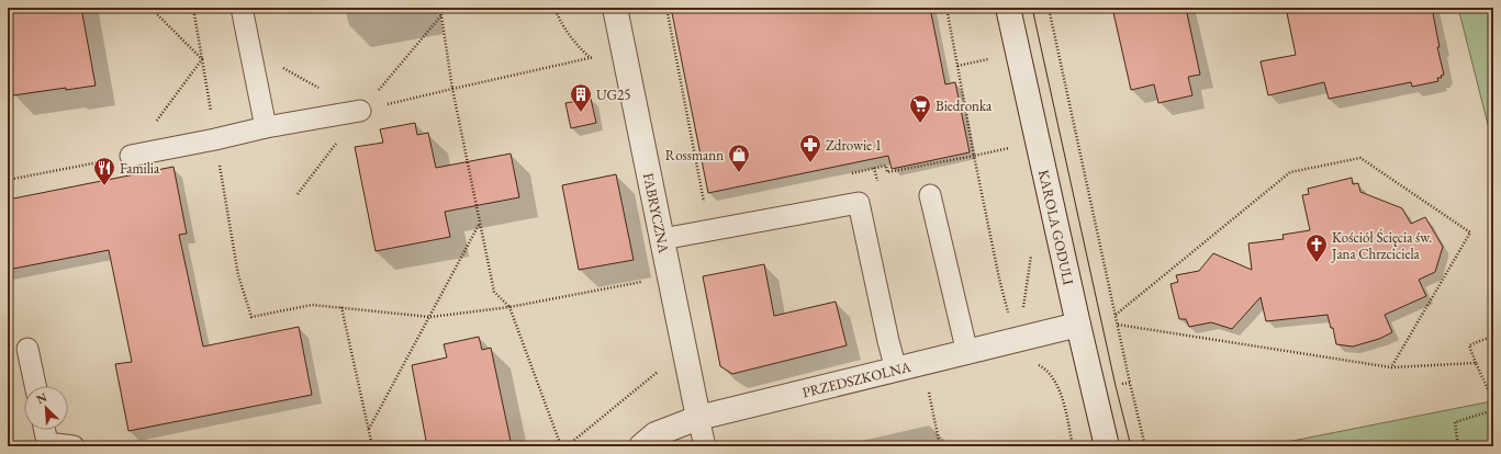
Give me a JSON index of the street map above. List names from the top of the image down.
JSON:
{
  "streets": {
    "street": ["FABRYCZNA", "KAROLA GODULI", "PRZEDSZKOLNA"]
  },
  "crossings": [
    ["FABRYCZNA", "PRZEDSZKOLNA"],
    ["KAROLA GODULI", "PRZEDSZKOLNA"]
  ],
  "places": {
    "building": ["UG25"],
    "supermarket": ["Biedronka"],
    "pharmacy": ["Zdrowie 1"],
    "shop": ["Rossmann"],
    "restaurant": ["Familia"],
    "church": ["Kościół Ścięcia św. Jana Chrzciciela"]
  },
  "north": "top left"
}
